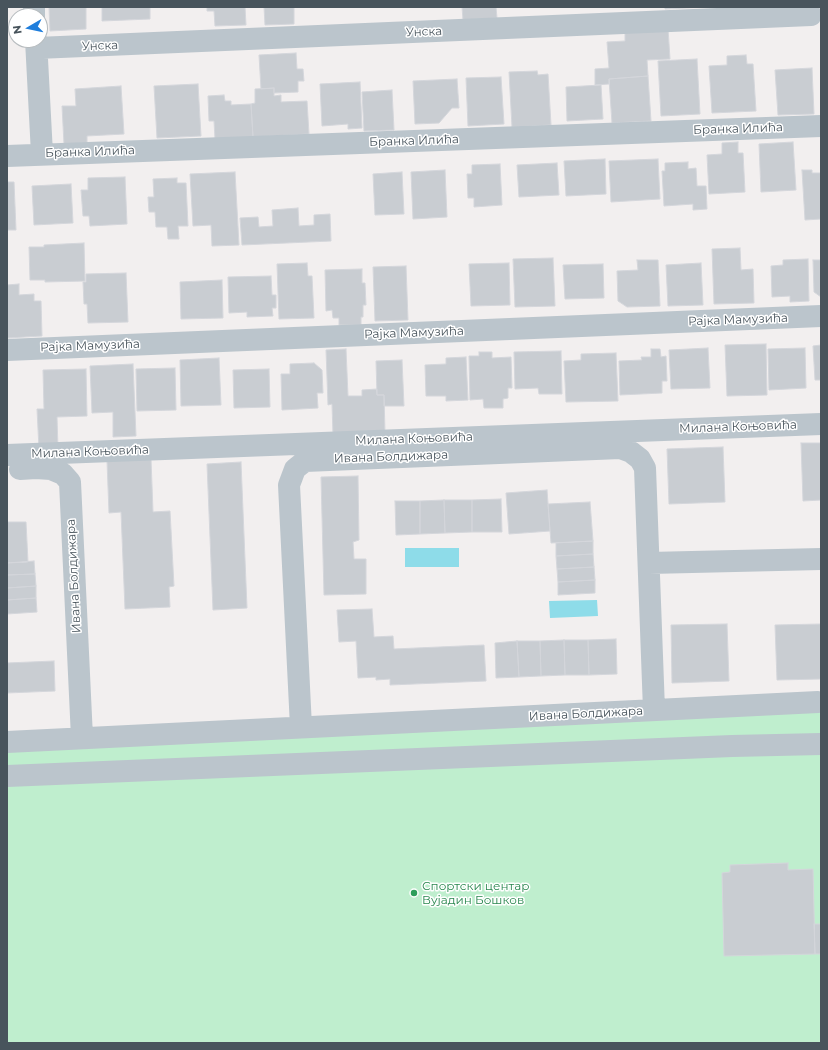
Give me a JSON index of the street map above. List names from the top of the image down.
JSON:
{
  "streets": {
    "street": [
      "Унска",
      "Бранка Илића",
      "Рајка Мамузића",
      "Милана Коњовића",
      "Ивана Болдижара"
    ]
  },
  "crossings": [
    ["Унска", "Бранка Илића"]
  ],
  "places": ["Спортски центар Вујадин Бошков"],
  "north": "left"
}
